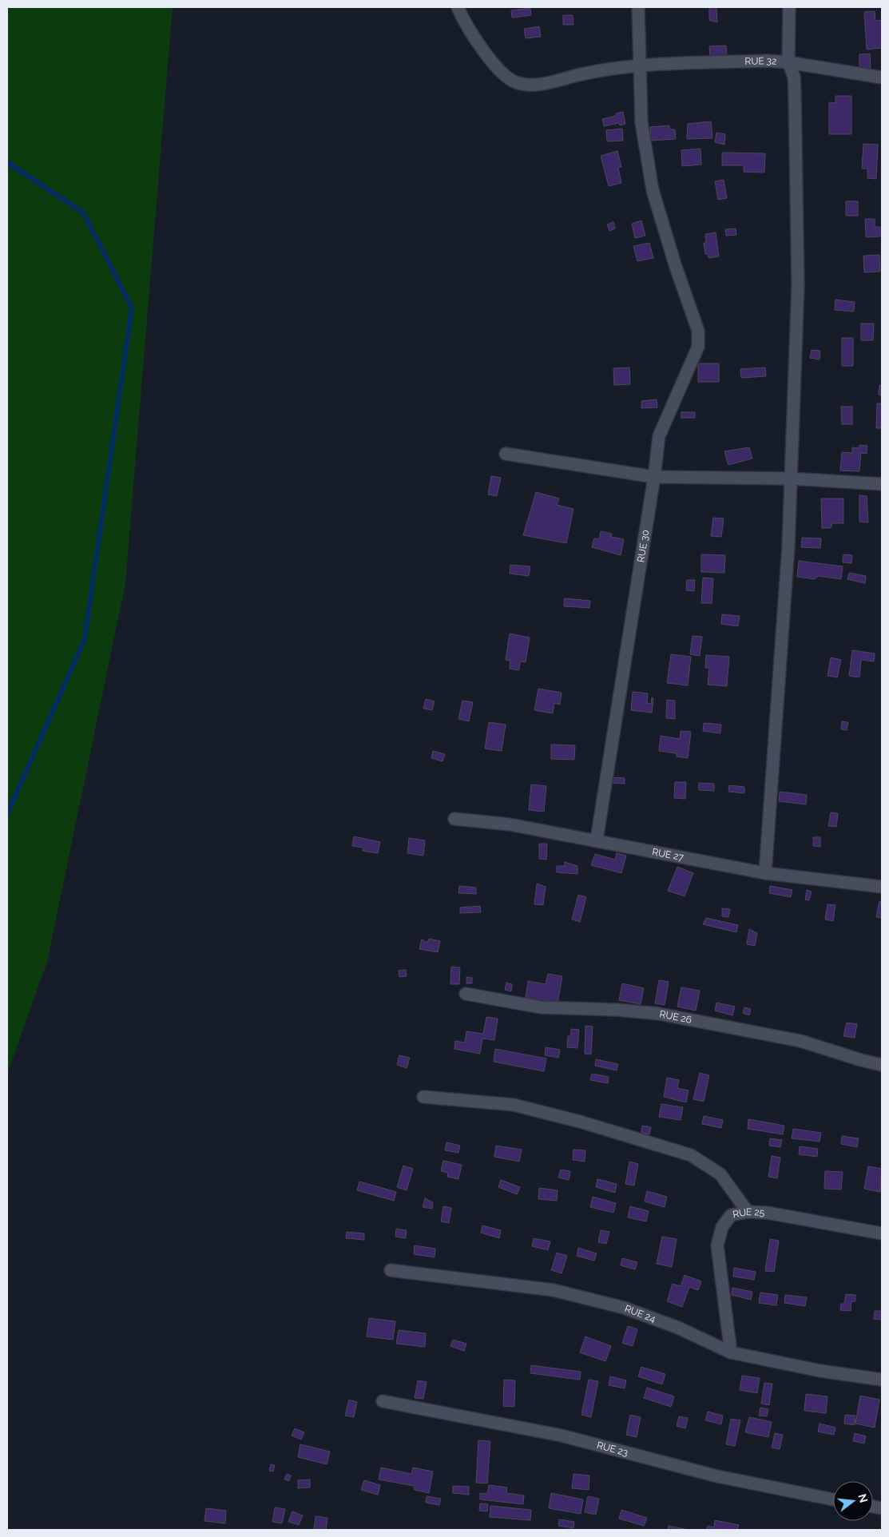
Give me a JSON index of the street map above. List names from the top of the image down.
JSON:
{
  "streets": {
    "street": [
      "RUE 32",
      "RUE 30",
      "RUE 27",
      "RUE 26",
      "RUE 25",
      "RUE 24",
      "RUE 23"
    ]
  },
  "crossings": [
    ["RUE 32", "RUE 30"],
    ["RUE 30", "RUE 27"],
    ["RUE 25", "RUE 24"]
  ],
  "north": "right"
}
